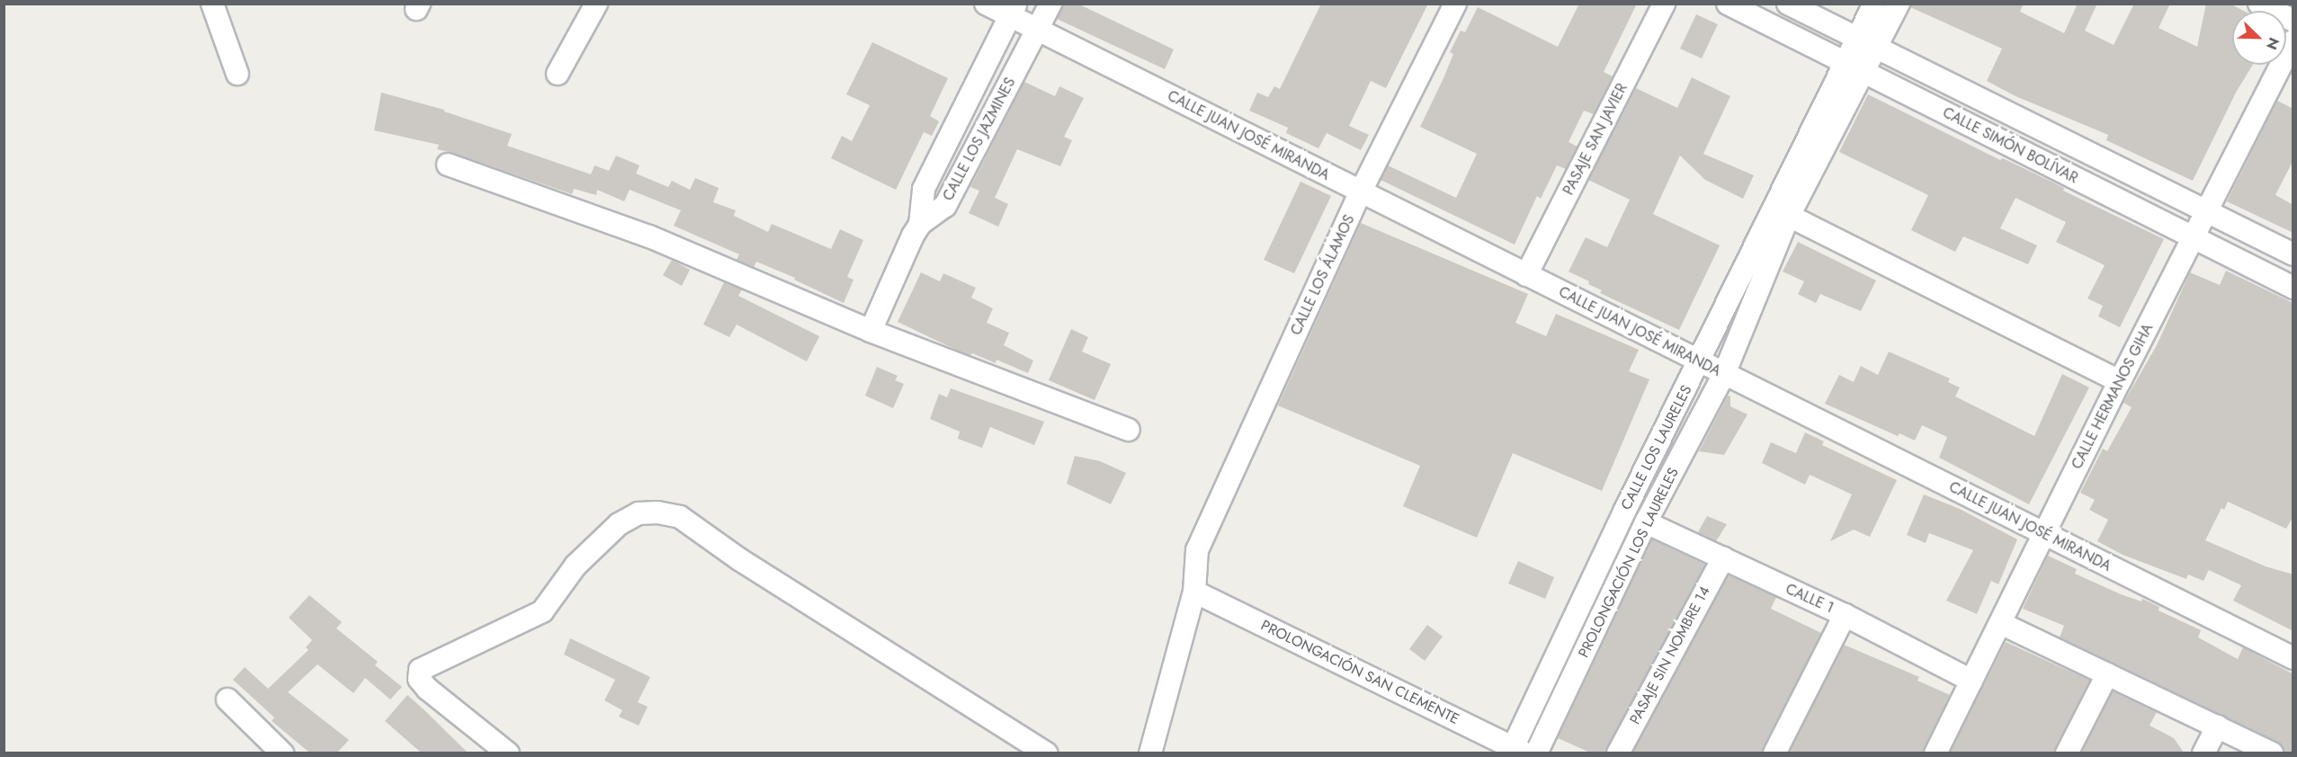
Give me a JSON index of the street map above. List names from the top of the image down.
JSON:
{
  "streets": {
    "street": [
      "CALLE JUAN JOSÉ MIRANDA",
      "CALLE LOS JAZMINES",
      "PASAJE SAN JAVIER",
      "CALLE SIMÓN BOLÍVAR",
      "CALLE LOS ÁLAMOS",
      "CALLE HERMANOS GIHA",
      "CALLE LOS LAURELES",
      "PROLONGACIÓN LOS LAURELES",
      "CALLE 1",
      "PASAJE SIN NOMBRE 14",
      "PROLONGACIÓN SAN CLEMENTE"
    ]
  },
  "crossings": [
    ["CALLE JUAN JOSÉ MIRANDA", "CALLE LOS JAZMINES"],
    ["CALLE JUAN JOSÉ MIRANDA", "PASAJE SAN JAVIER"],
    ["CALLE JUAN JOSÉ MIRANDA", "CALLE LOS ÁLAMOS"],
    ["CALLE JUAN JOSÉ MIRANDA", "CALLE HERMANOS GIHA"],
    ["CALLE JUAN JOSÉ MIRANDA", "CALLE LOS LAURELES"],
    ["CALLE JUAN JOSÉ MIRANDA", "PROLONGACIÓN LOS LAURELES"],
    ["CALLE SIMÓN BOLÍVAR", "CALLE HERMANOS GIHA"],
    ["CALLE SIMÓN BOLÍVAR", "CALLE LOS LAURELES"],
    ["CALLE LOS ÁLAMOS", "PROLONGACIÓN SAN CLEMENTE"],
    ["CALLE HERMANOS GIHA", "CALLE 1"],
    ["CALLE LOS LAURELES", "PROLONGACIÓN SAN CLEMENTE"],
    ["PROLONGACIÓN LOS LAURELES", "CALLE 1"],
    ["CALLE 1", "PASAJE SIN NOMBRE 14"]
  ],
  "north": "bottom right"
}
